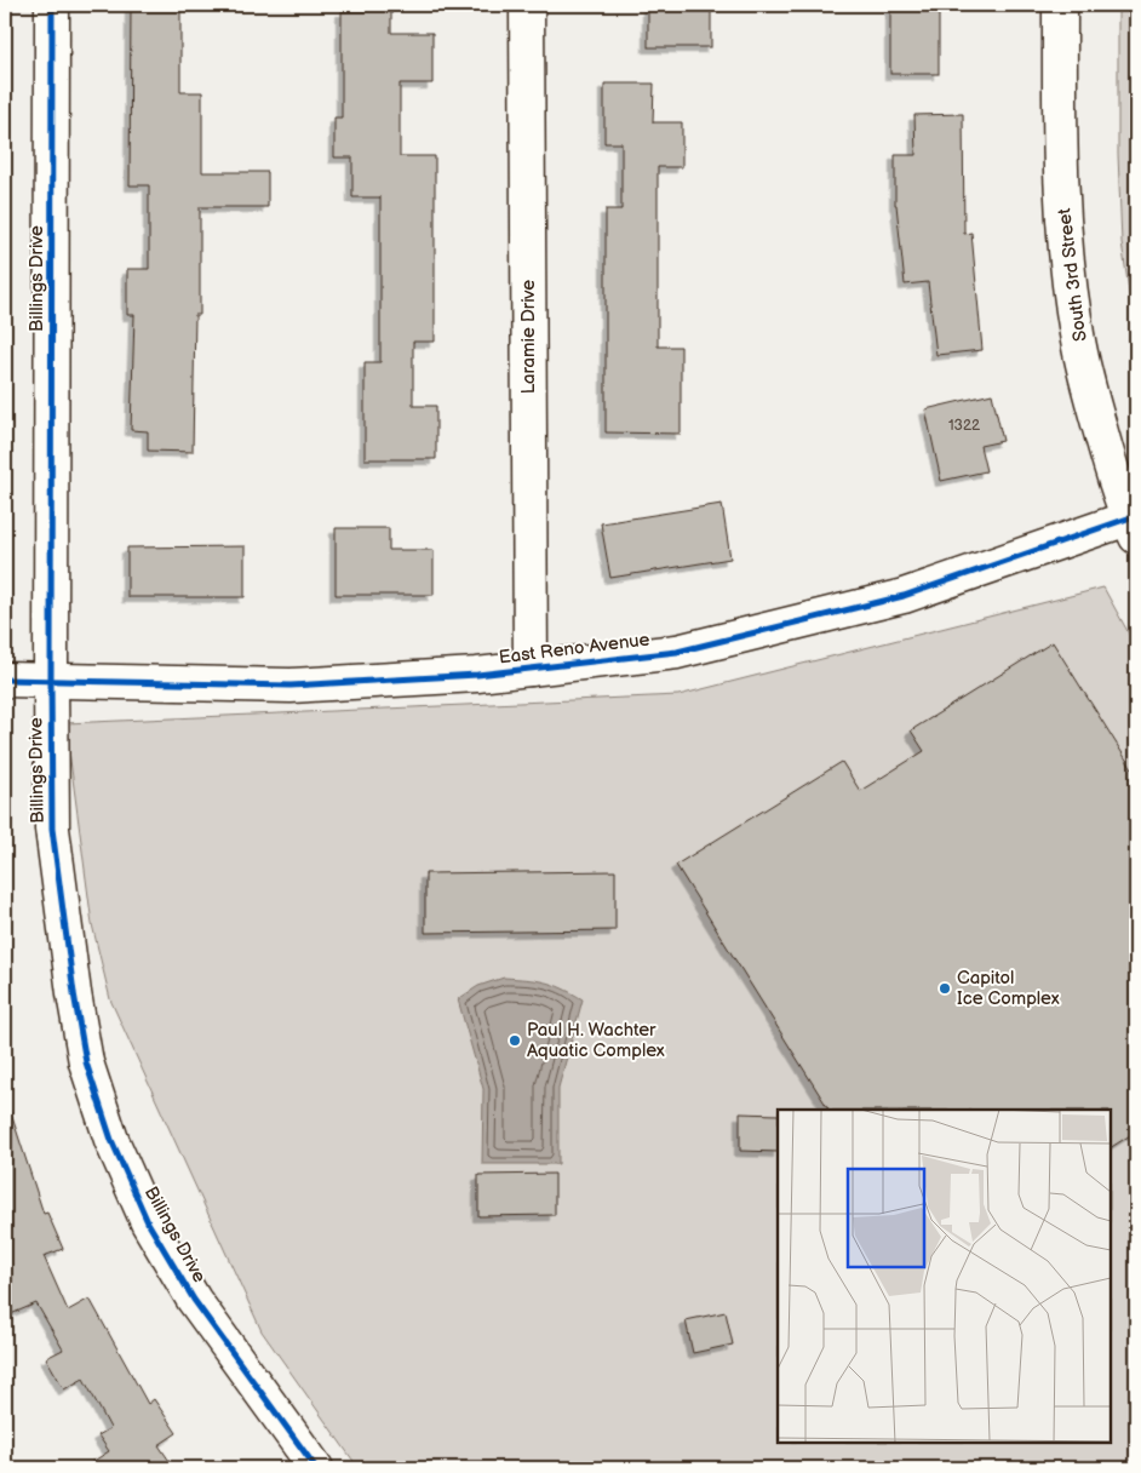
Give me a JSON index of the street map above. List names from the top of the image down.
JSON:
{
  "streets": {
    "street": [
      "South 3rd Street",
      "Billings Drive",
      "Laramie Drive",
      "East Reno Avenue"
    ]
  },
  "crossings": [
    ["South 3rd Street", "East Reno Avenue"],
    ["Billings Drive", "East Reno Avenue"],
    ["Laramie Drive", "East Reno Avenue"]
  ],
  "places": ["Capitol Ice Complex", "Paul H. Wachter Aquatic Complex"],
  "house_numbers": ["1322"]
}
